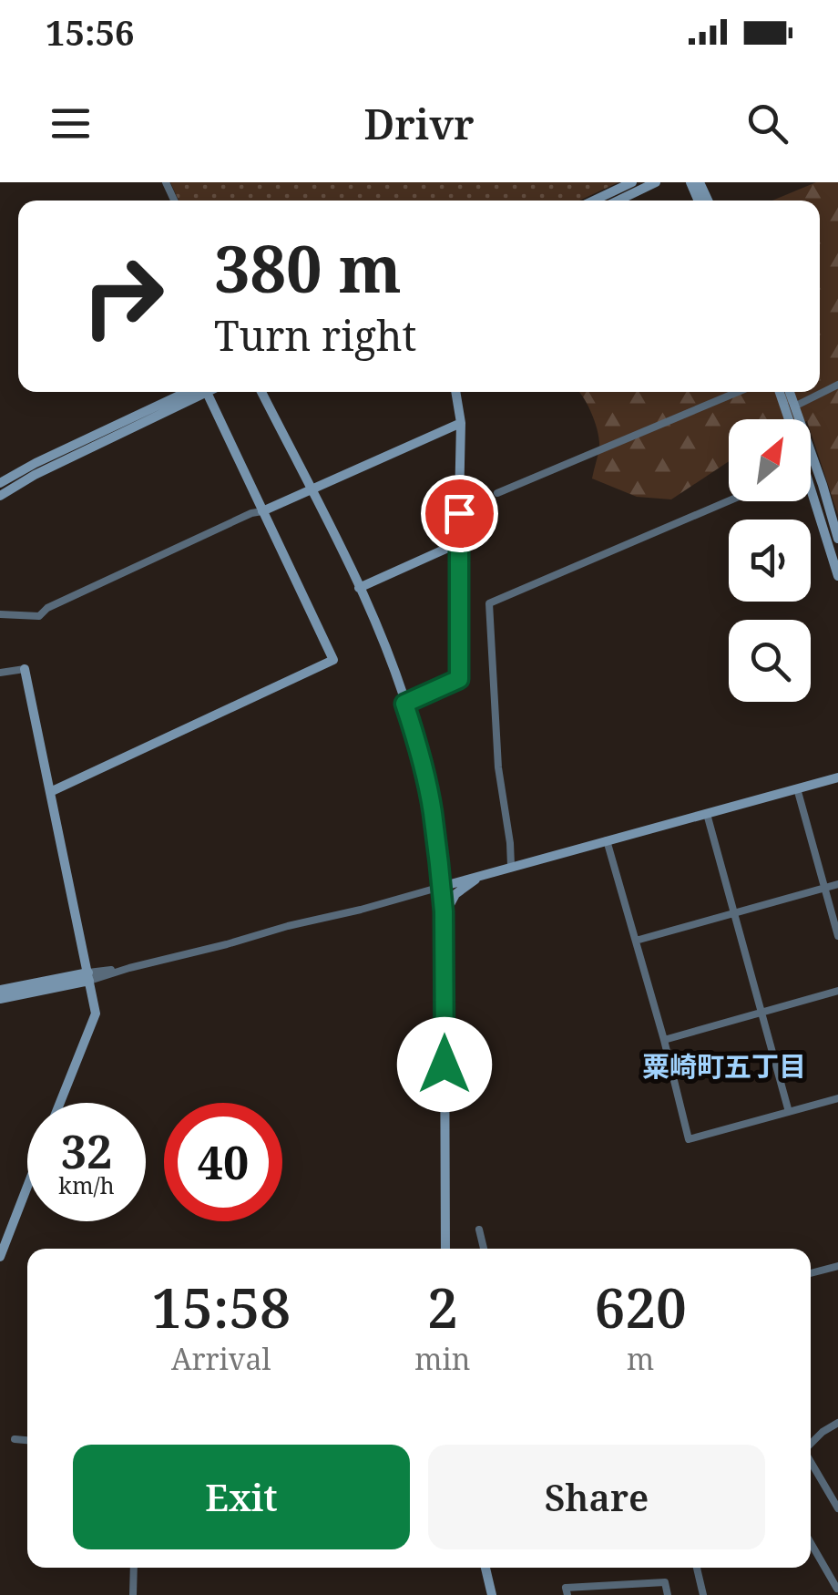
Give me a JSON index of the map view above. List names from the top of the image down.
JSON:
{
  "districts": ["粟崎町五丁目"],
  "north": "top right",
  "page": {
    "status": "15:56",
    "header": "Drivr",
    "turn": ["380 m", "Turn right"],
    "speed": "32 km/h",
    "limit": "40",
    "eta": [
      "15:58",
      "Arrival",
      "2",
      "min",
      "620",
      "m"
    ],
    "buttons": ["Exit", "Share"]
  }
}
